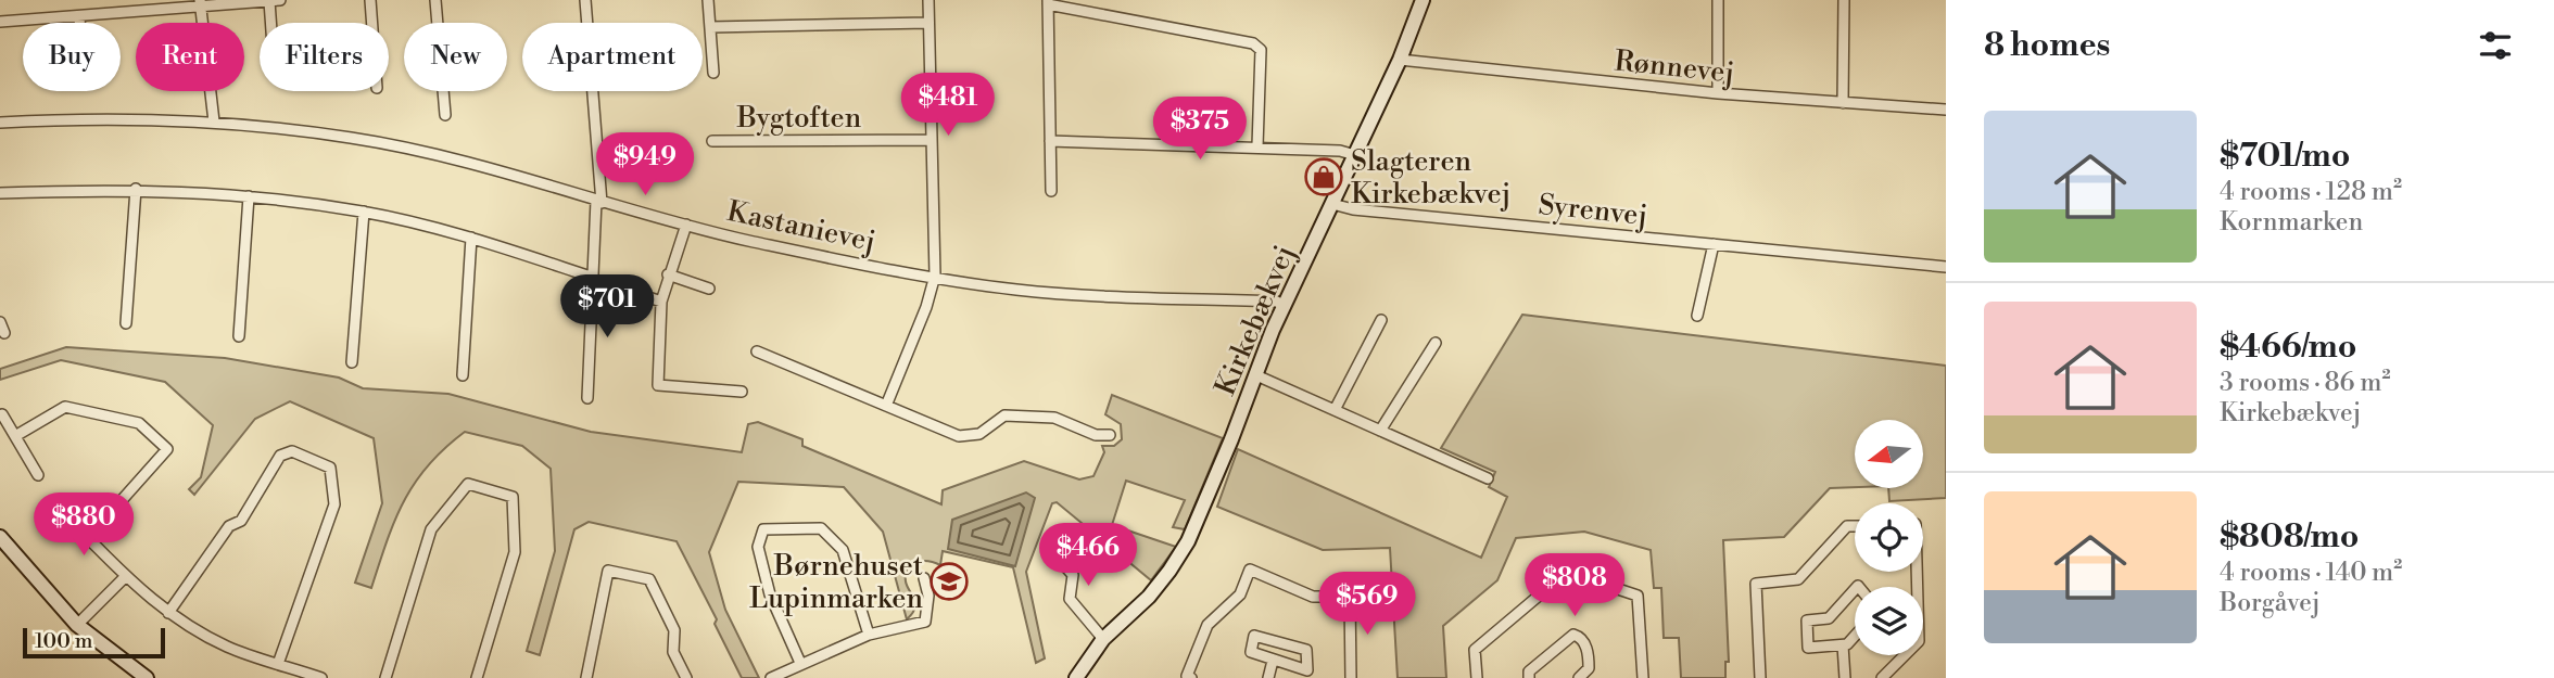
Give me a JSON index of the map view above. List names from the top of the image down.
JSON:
{
  "streets": {
    "street": [
      "Rønnevej",
      "Bygtoften",
      "Syrenvej",
      "Kastanievej",
      "Kirkebækvej"
    ]
  },
  "crossings": [
    ["Rønnevej", "Kirkebækvej"],
    ["Syrenvej", "Kirkebækvej"],
    ["Kastanievej", "Kirkebækvej"]
  ],
  "places": {
    "shop": ["Slagteren Kirkebækvej"],
    "school or university": ["Børnehuset Lupinmarken"]
  },
  "scale_bar": "100 m",
  "north": "left",
  "page": {
    "heading": "8 homes",
    "chip": [
      "Buy",
      "Rent",
      "Filters",
      "New",
      "Apartment"
    ],
    "price": [
      "$481",
      "$375",
      "$949",
      "$701",
      "$880",
      "$466",
      "$808",
      "$569"
    ],
    "list": [
      {
        "name": "$701/mo",
        "note": "4 rooms · 128 m² · Kornmarken"
      },
      {
        "name": "$466/mo",
        "note": "3 rooms · 86 m² · Kirkebækvej"
      },
      {
        "name": "$808/mo",
        "note": "4 rooms · 140 m² · Borgåvej"
      }
    ],
    "scale": "100 m"
  }
}
